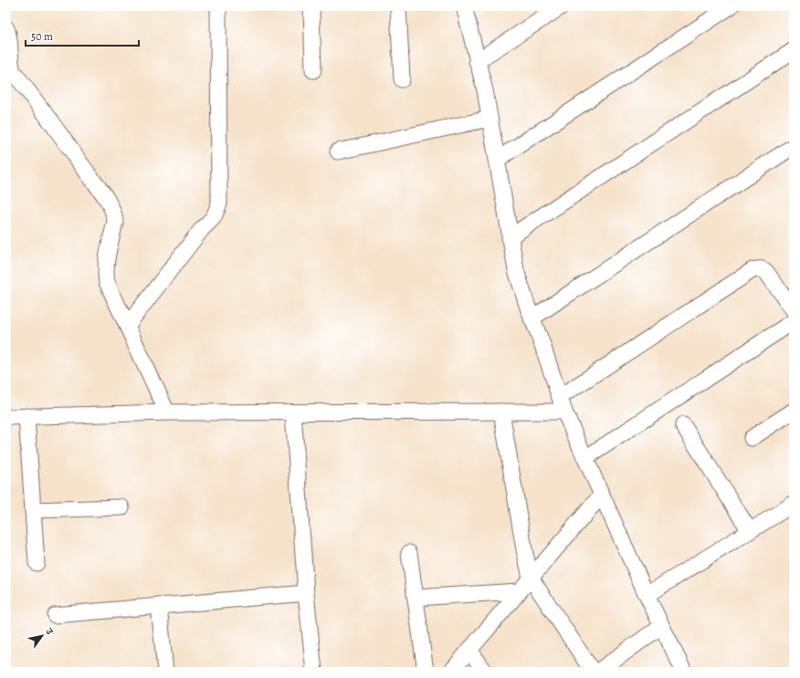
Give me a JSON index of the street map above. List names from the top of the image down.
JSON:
{
  "scale_bar": "50 m",
  "north": "top right"
}
